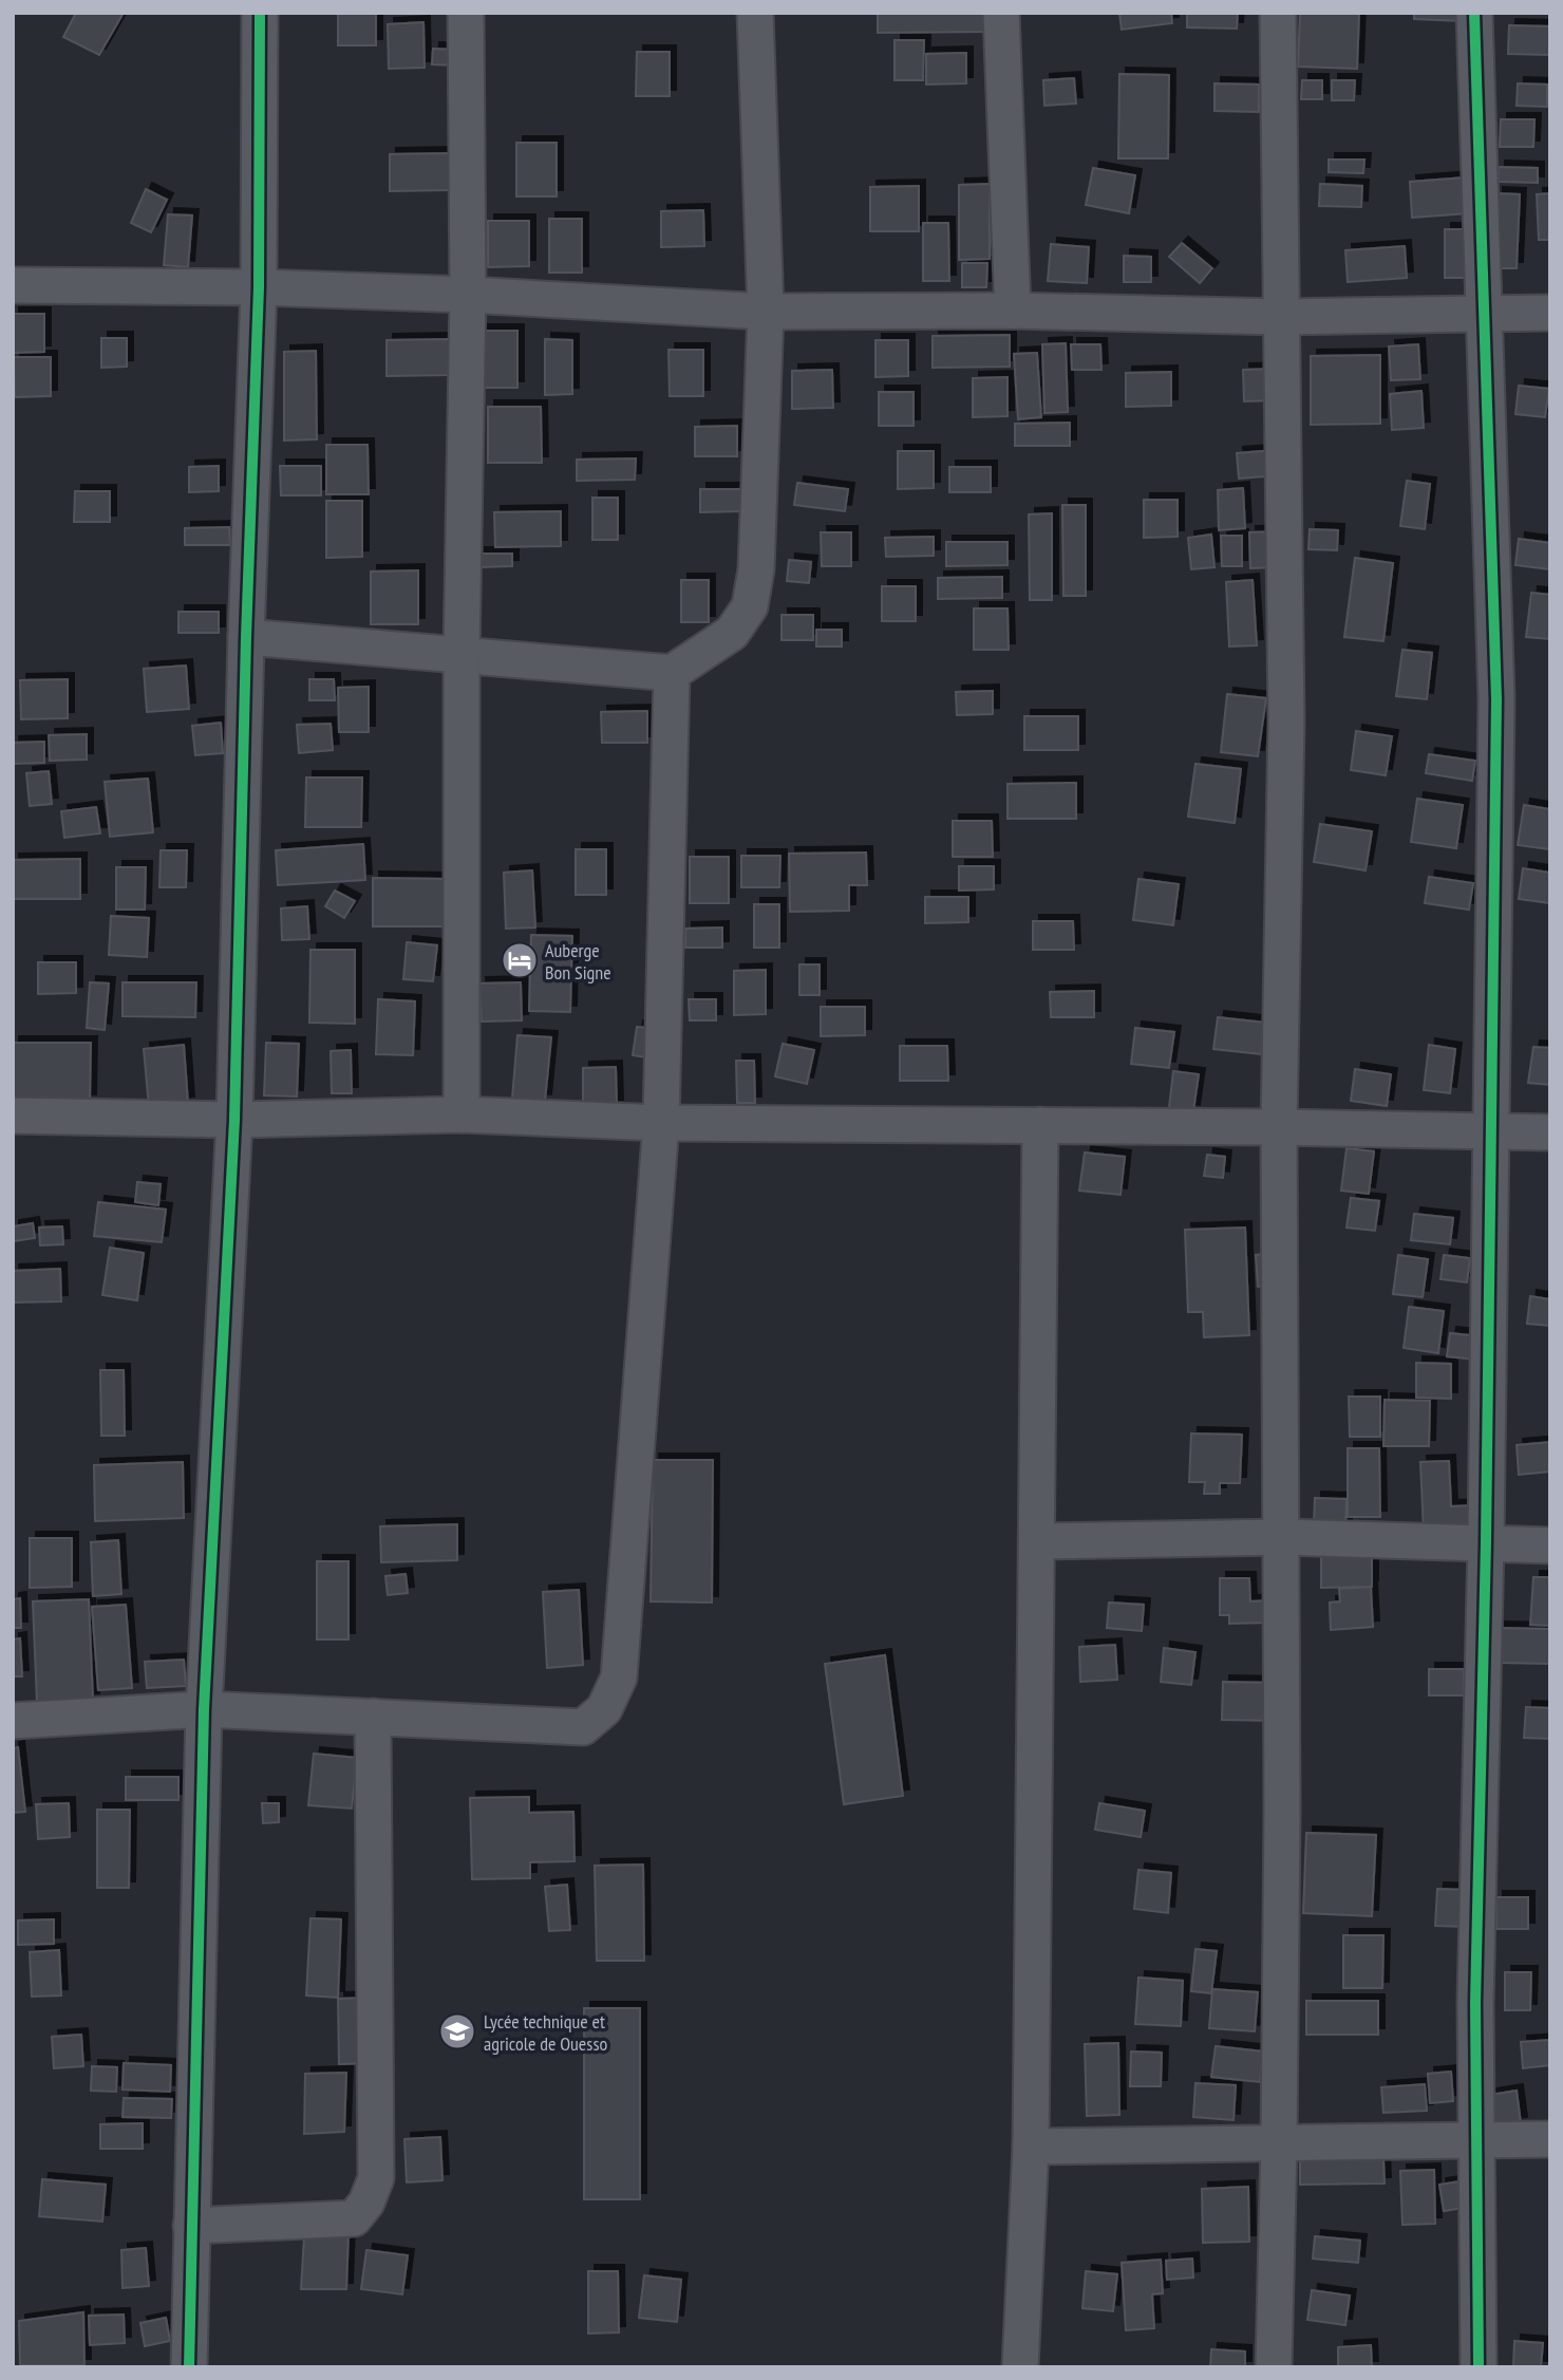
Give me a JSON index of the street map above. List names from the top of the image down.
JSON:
{
  "places": {
    "hotel": ["Auberge Bon Signe"],
    "school or university": ["Lycée technique et agricole de Ouesso"]
  }
}
